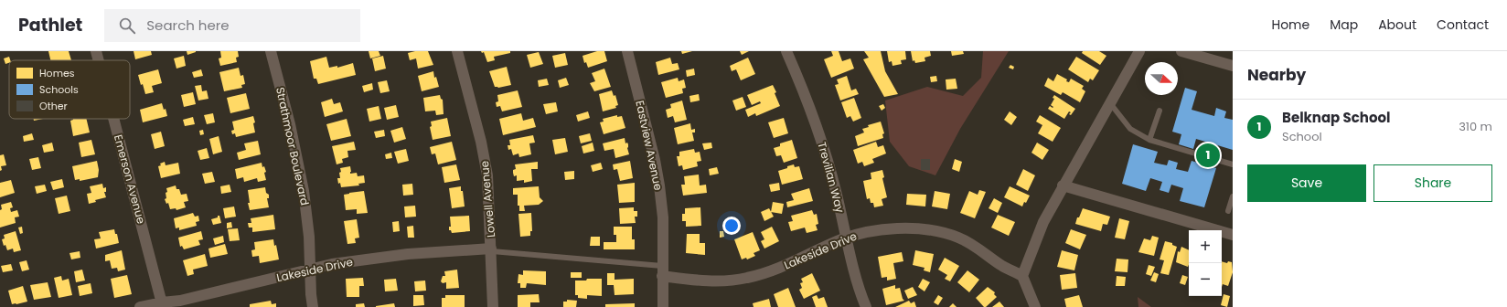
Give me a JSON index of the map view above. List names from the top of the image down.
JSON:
{
  "streets": {
    "street": [
      "Eastview Avenue",
      "Strathmoor Boulevard",
      "Trevilian Way",
      "Emerson Avenue",
      "Lowell Avenue",
      "Lakeside Drive"
    ]
  },
  "crossings": [
    ["Eastview Avenue", "Lakeside Drive"],
    ["Strathmoor Boulevard", "Lakeside Drive"],
    ["Trevilian Way", "Lakeside Drive"],
    ["Emerson Avenue", "Lakeside Drive"],
    ["Lowell Avenue", "Lakeside Drive"]
  ],
  "legend": ["Homes", "Schools", "Other"],
  "north": "right",
  "page": {
    "header": "Pathlet",
    "search": "Search here",
    "nav": [
      "Home",
      "Map",
      "About",
      "Contact"
    ],
    "heading": "Nearby",
    "list": [
      {
        "mark": "1",
        "name": "Belknap School",
        "note": "School",
        "value": "310 m"
      }
    ],
    "pins": "1",
    "buttons": ["Save", "Share"],
    "map_buttons": ["+", "−"]
  }
}
